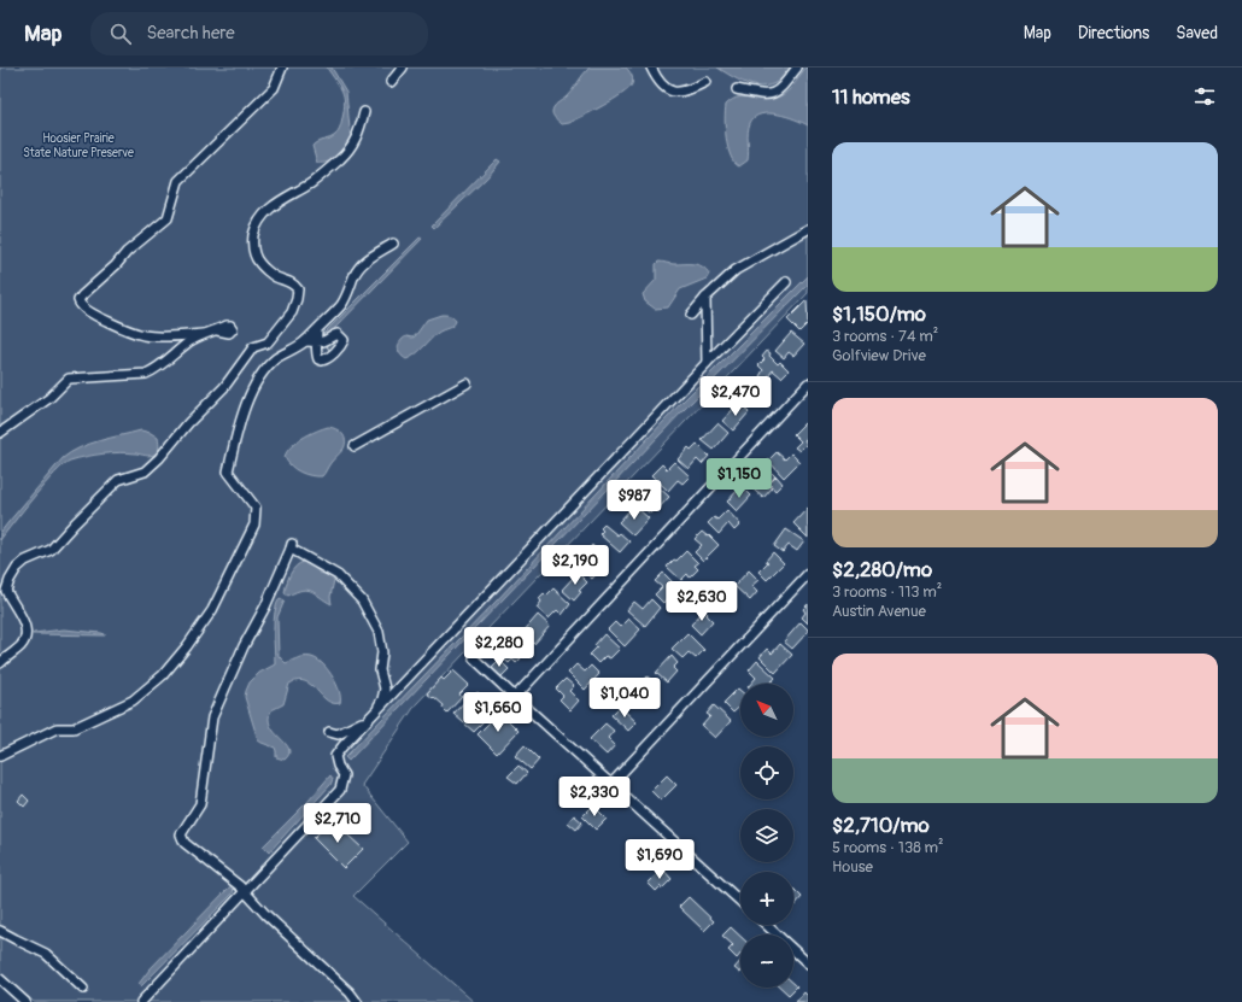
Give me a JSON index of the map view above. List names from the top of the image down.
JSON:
{
  "parks": ["Hoosier Prairie State Nature Preserve"],
  "north": "top left",
  "page": {
    "header": "Map",
    "search": "Search here",
    "nav": ["Map", "Directions", "Saved"],
    "heading": "11 homes",
    "list": [
      {
        "name": "$1,150/mo",
        "note": "3 rooms · 74 m² · Golfview Drive"
      },
      {
        "name": "$2,280/mo",
        "note": "3 rooms · 113 m² · Austin Avenue"
      },
      {
        "name": "$2,710/mo",
        "note": "5 rooms · 138 m² · House"
      }
    ],
    "price": [
      "$2,470",
      "$1,150",
      "$987",
      "$2,190",
      "$2,630",
      "$2,280",
      "$1,040",
      "$1,660",
      "$2,330",
      "$2,710",
      "$1,690"
    ],
    "map_buttons": ["+", "−"]
  }
}
